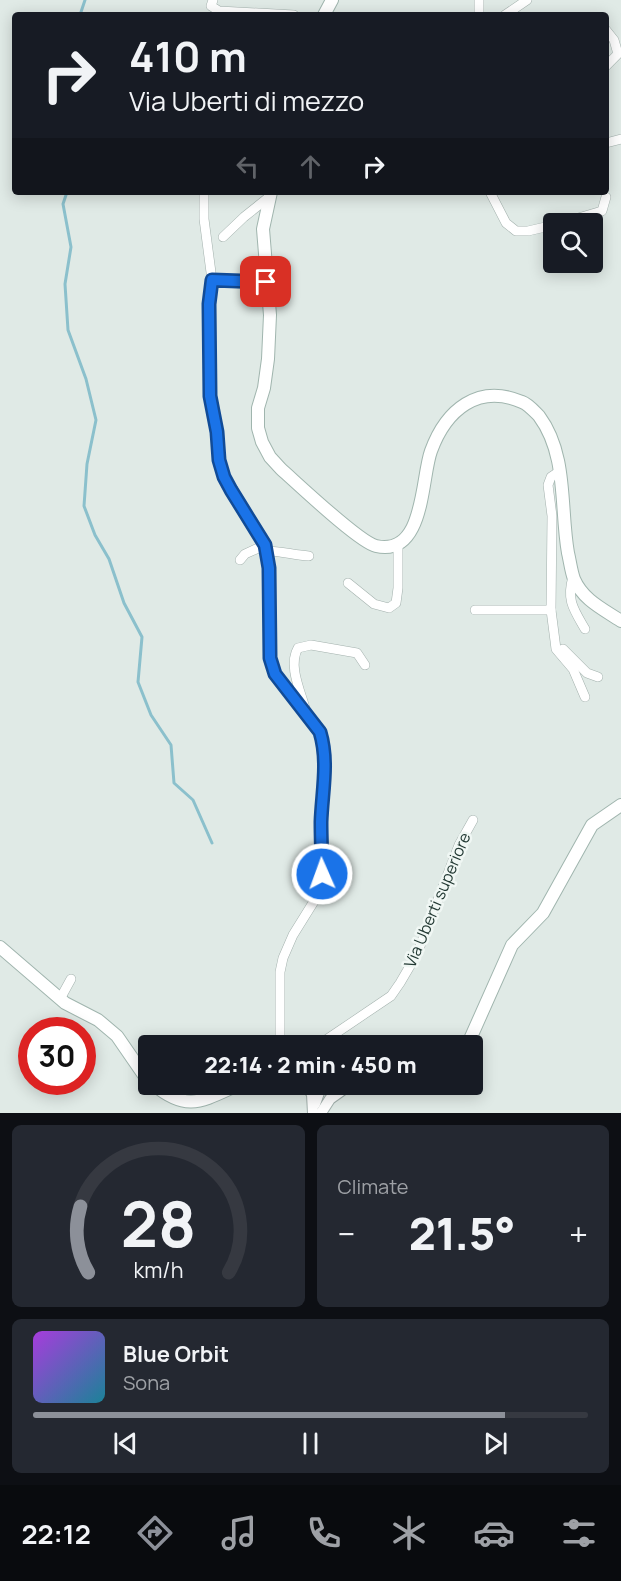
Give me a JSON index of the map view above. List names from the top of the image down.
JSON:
{
  "streets": {
    "street": ["Via Uberti superiore"]
  },
  "page": {
    "turn": ["410 m", "Via Uberti di mezzo"],
    "limit": "30",
    "trip": "22:14 · 2 min · 450 m",
    "tile": "Climate",
    "heat": ["−", "21.5°", "+"],
    "song": ["Blue Orbit", "Sona"],
    "tabs": "22:12",
    "gauge": ["28", "km/h"]
  }
}
